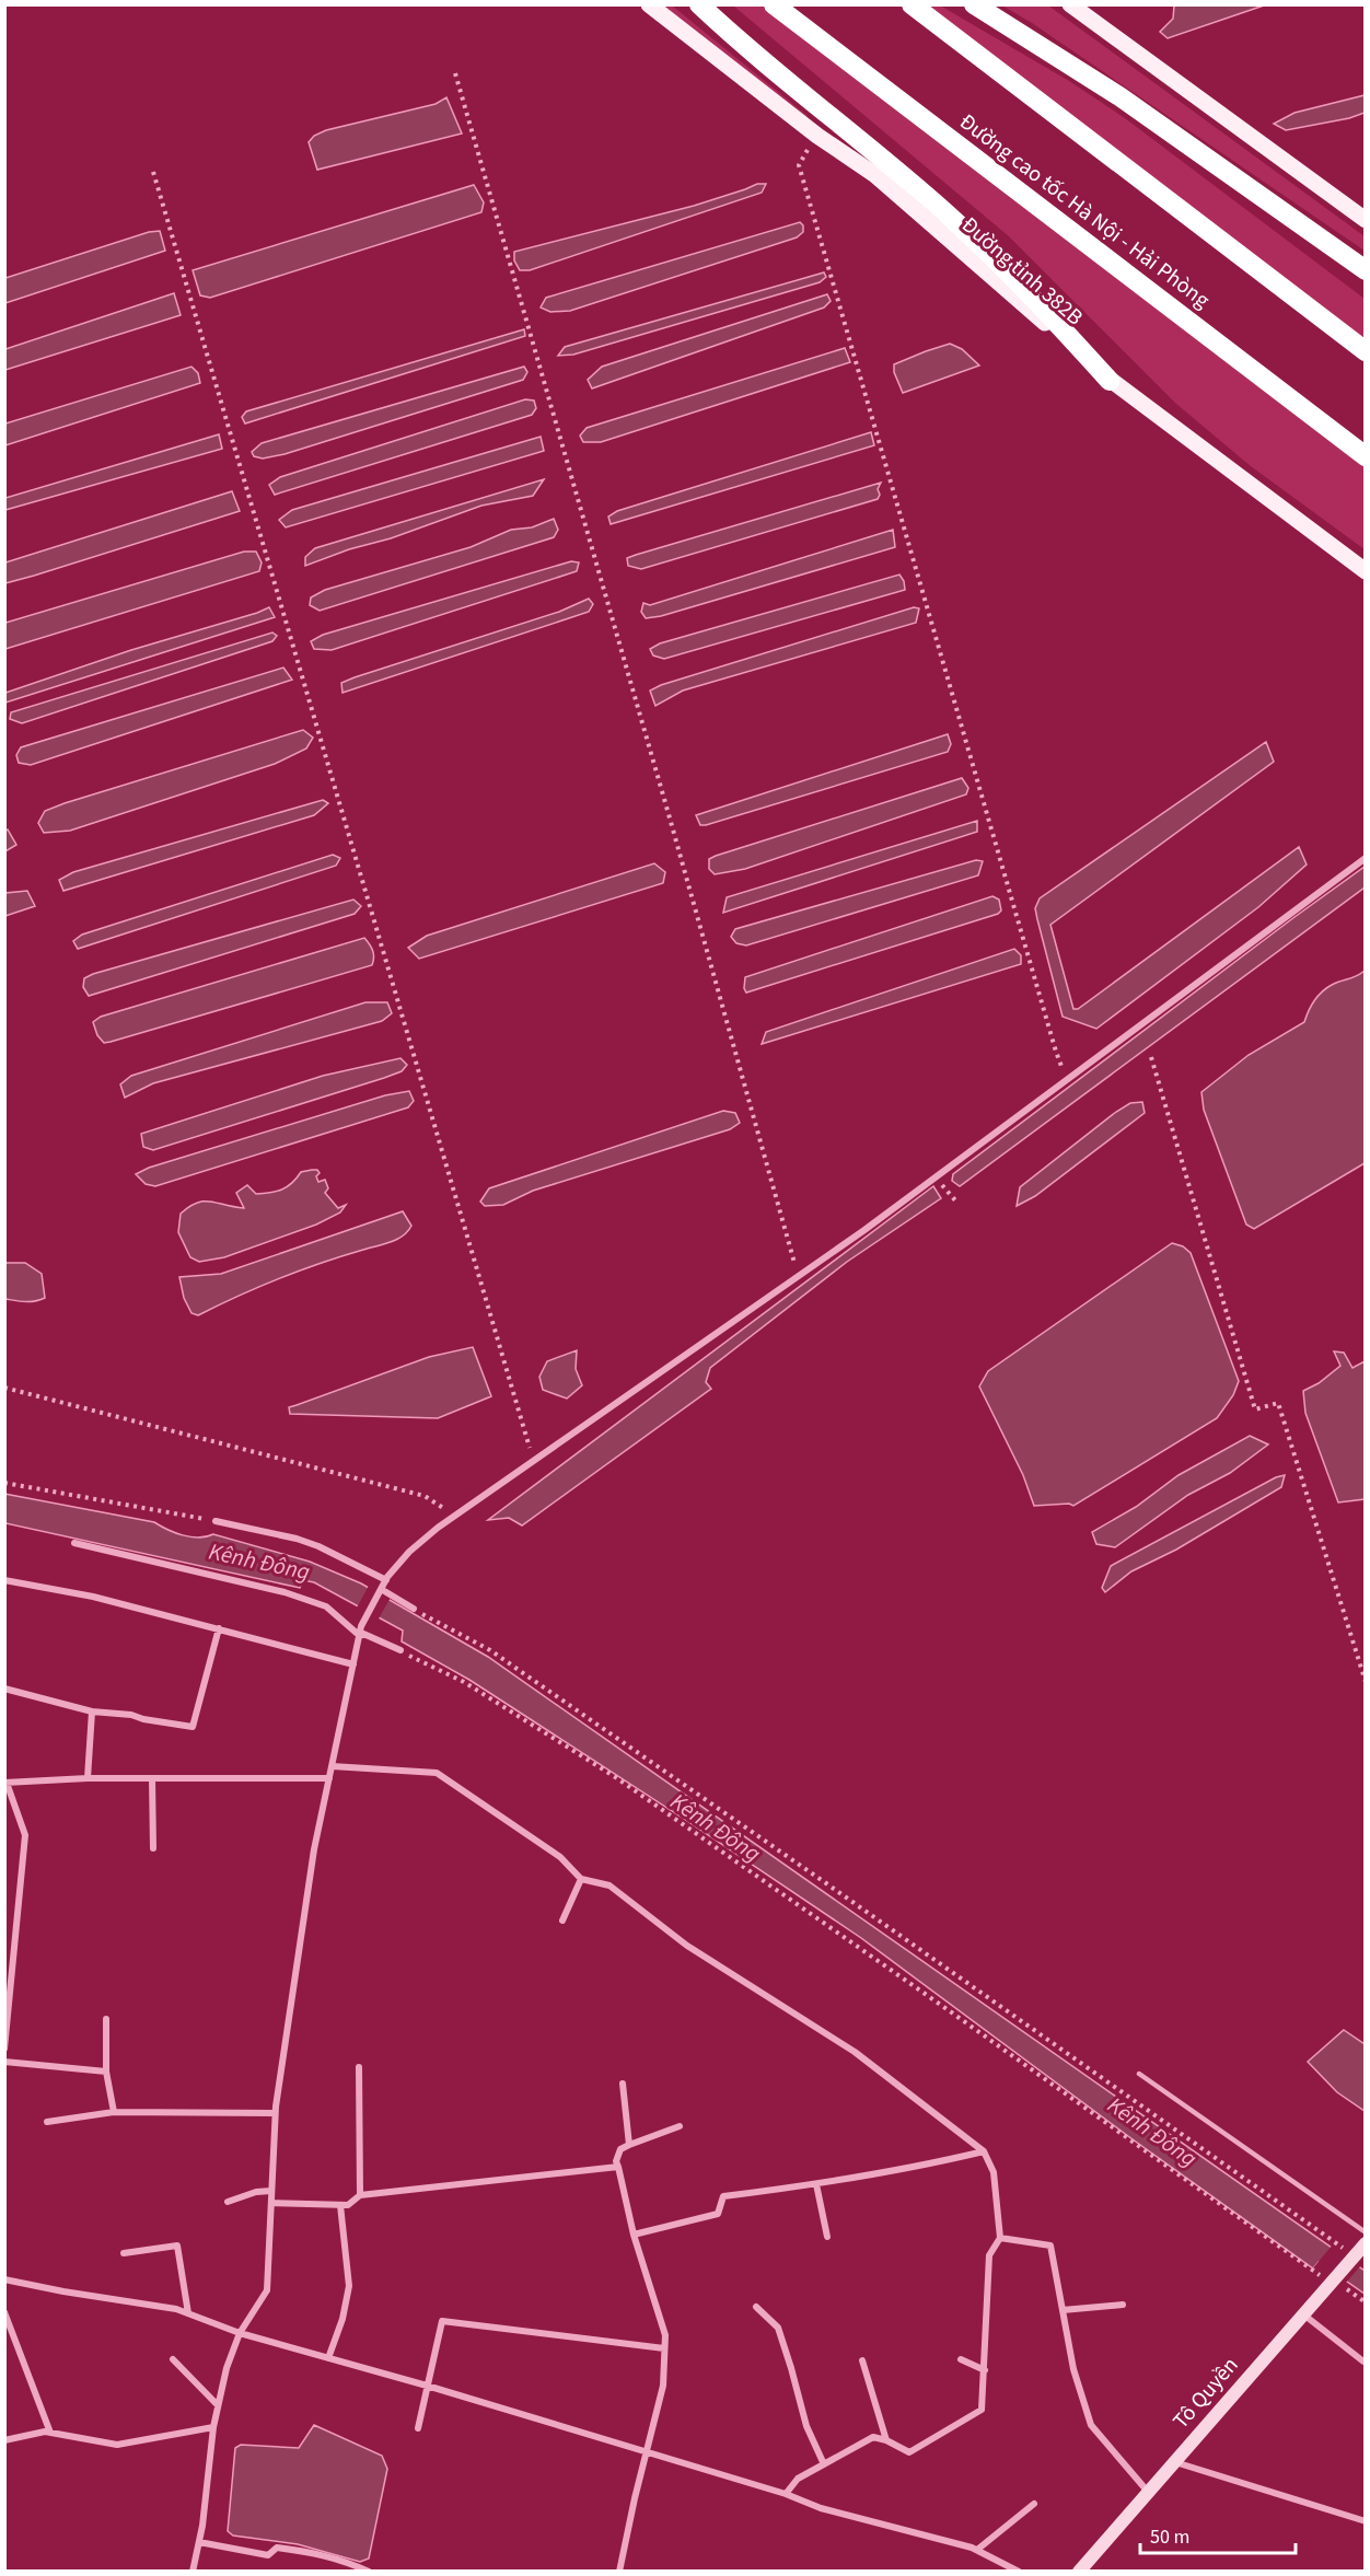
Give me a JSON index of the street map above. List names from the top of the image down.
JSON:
{
  "streets": {
    "highway": ["Đường cao tốc Hà Nội - Hải Phòng"],
    "main road": ["Đường tỉnh 382B", "Tô Quyền"]
  },
  "water": ["Kênh Đông"],
  "scale_bar": "50 m"
}
